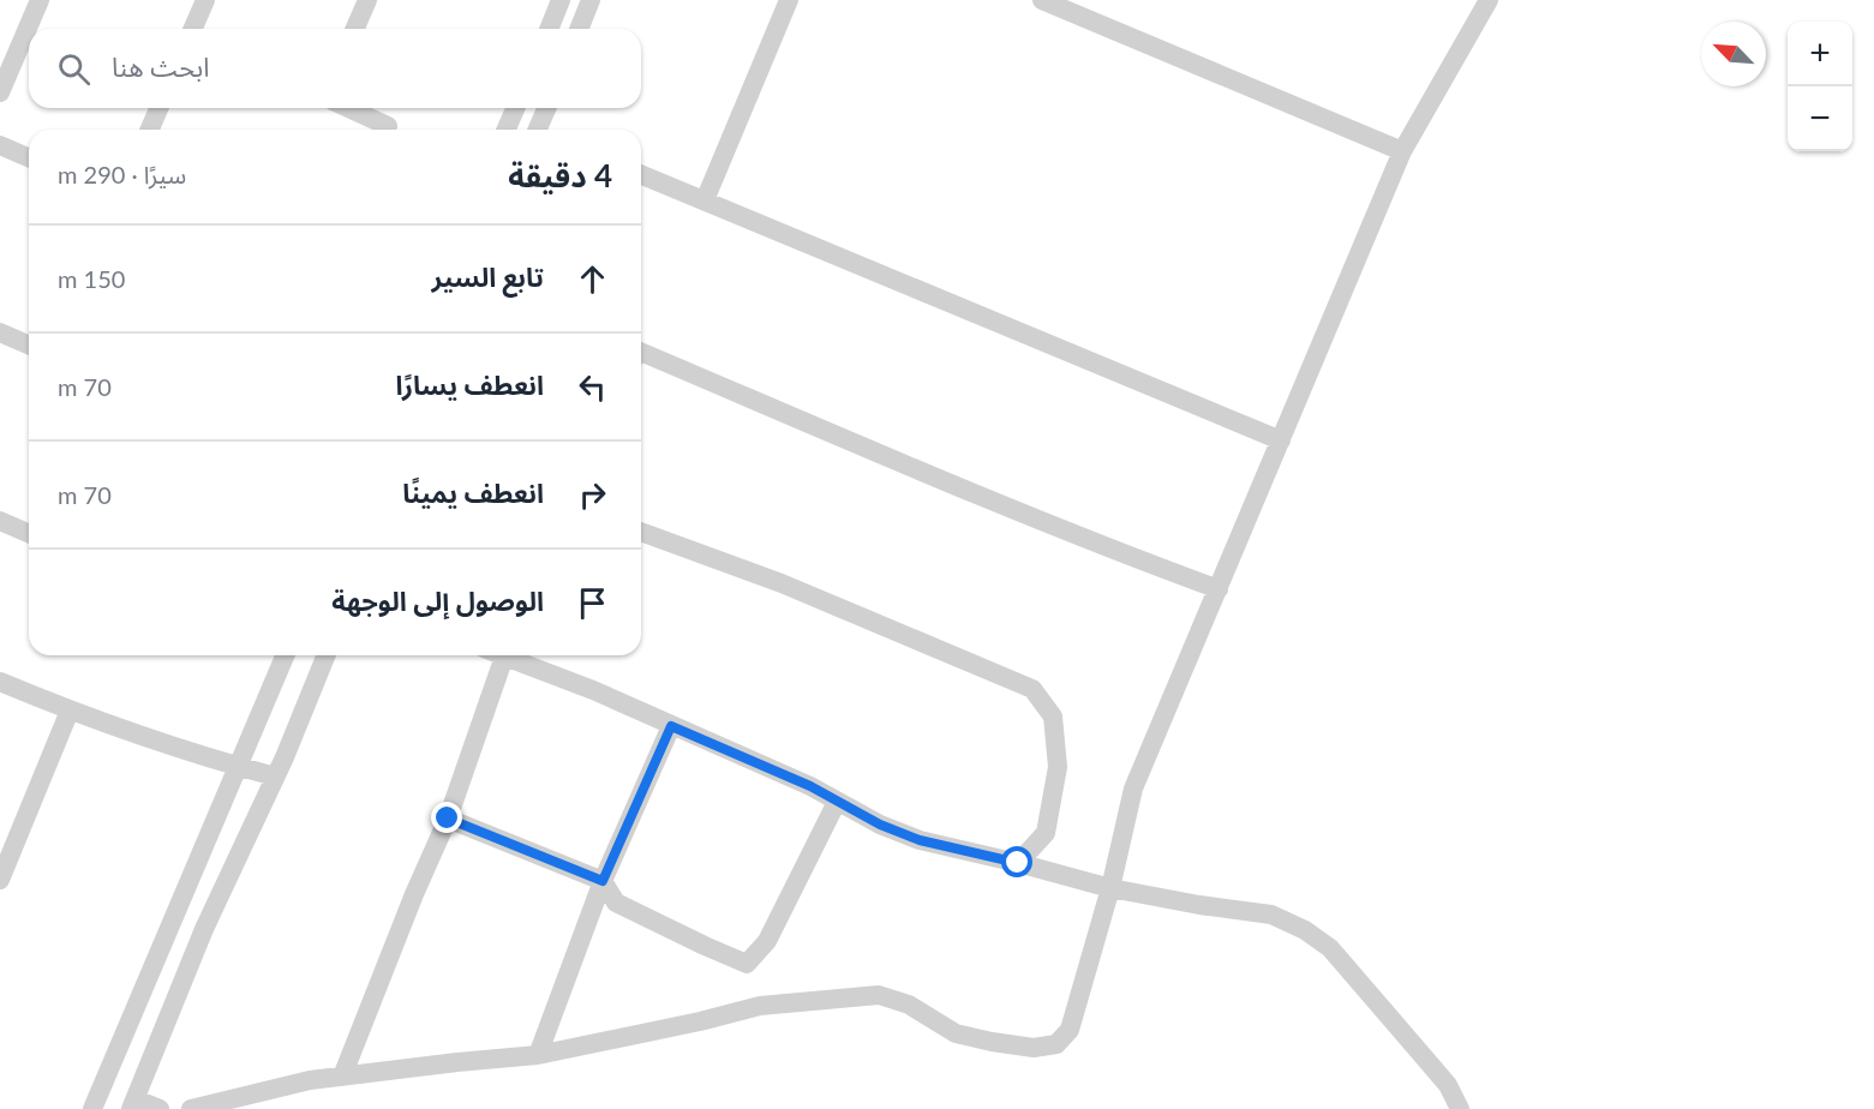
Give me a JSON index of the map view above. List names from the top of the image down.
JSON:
{
  "north": "top left",
  "page": {
    "map_buttons": ["+", "−"],
    "search": "ابحث هنا",
    "heading": ["4 دقيقة", "سيرًا · 290 m"],
    "list": [
      ["تابع السير", "150 m"],
      ["انعطف يسارًا", "70 m"],
      ["انعطف يمينًا", "70 m"],
      "الوصول إلى الوجهة"
    ]
  }
}
